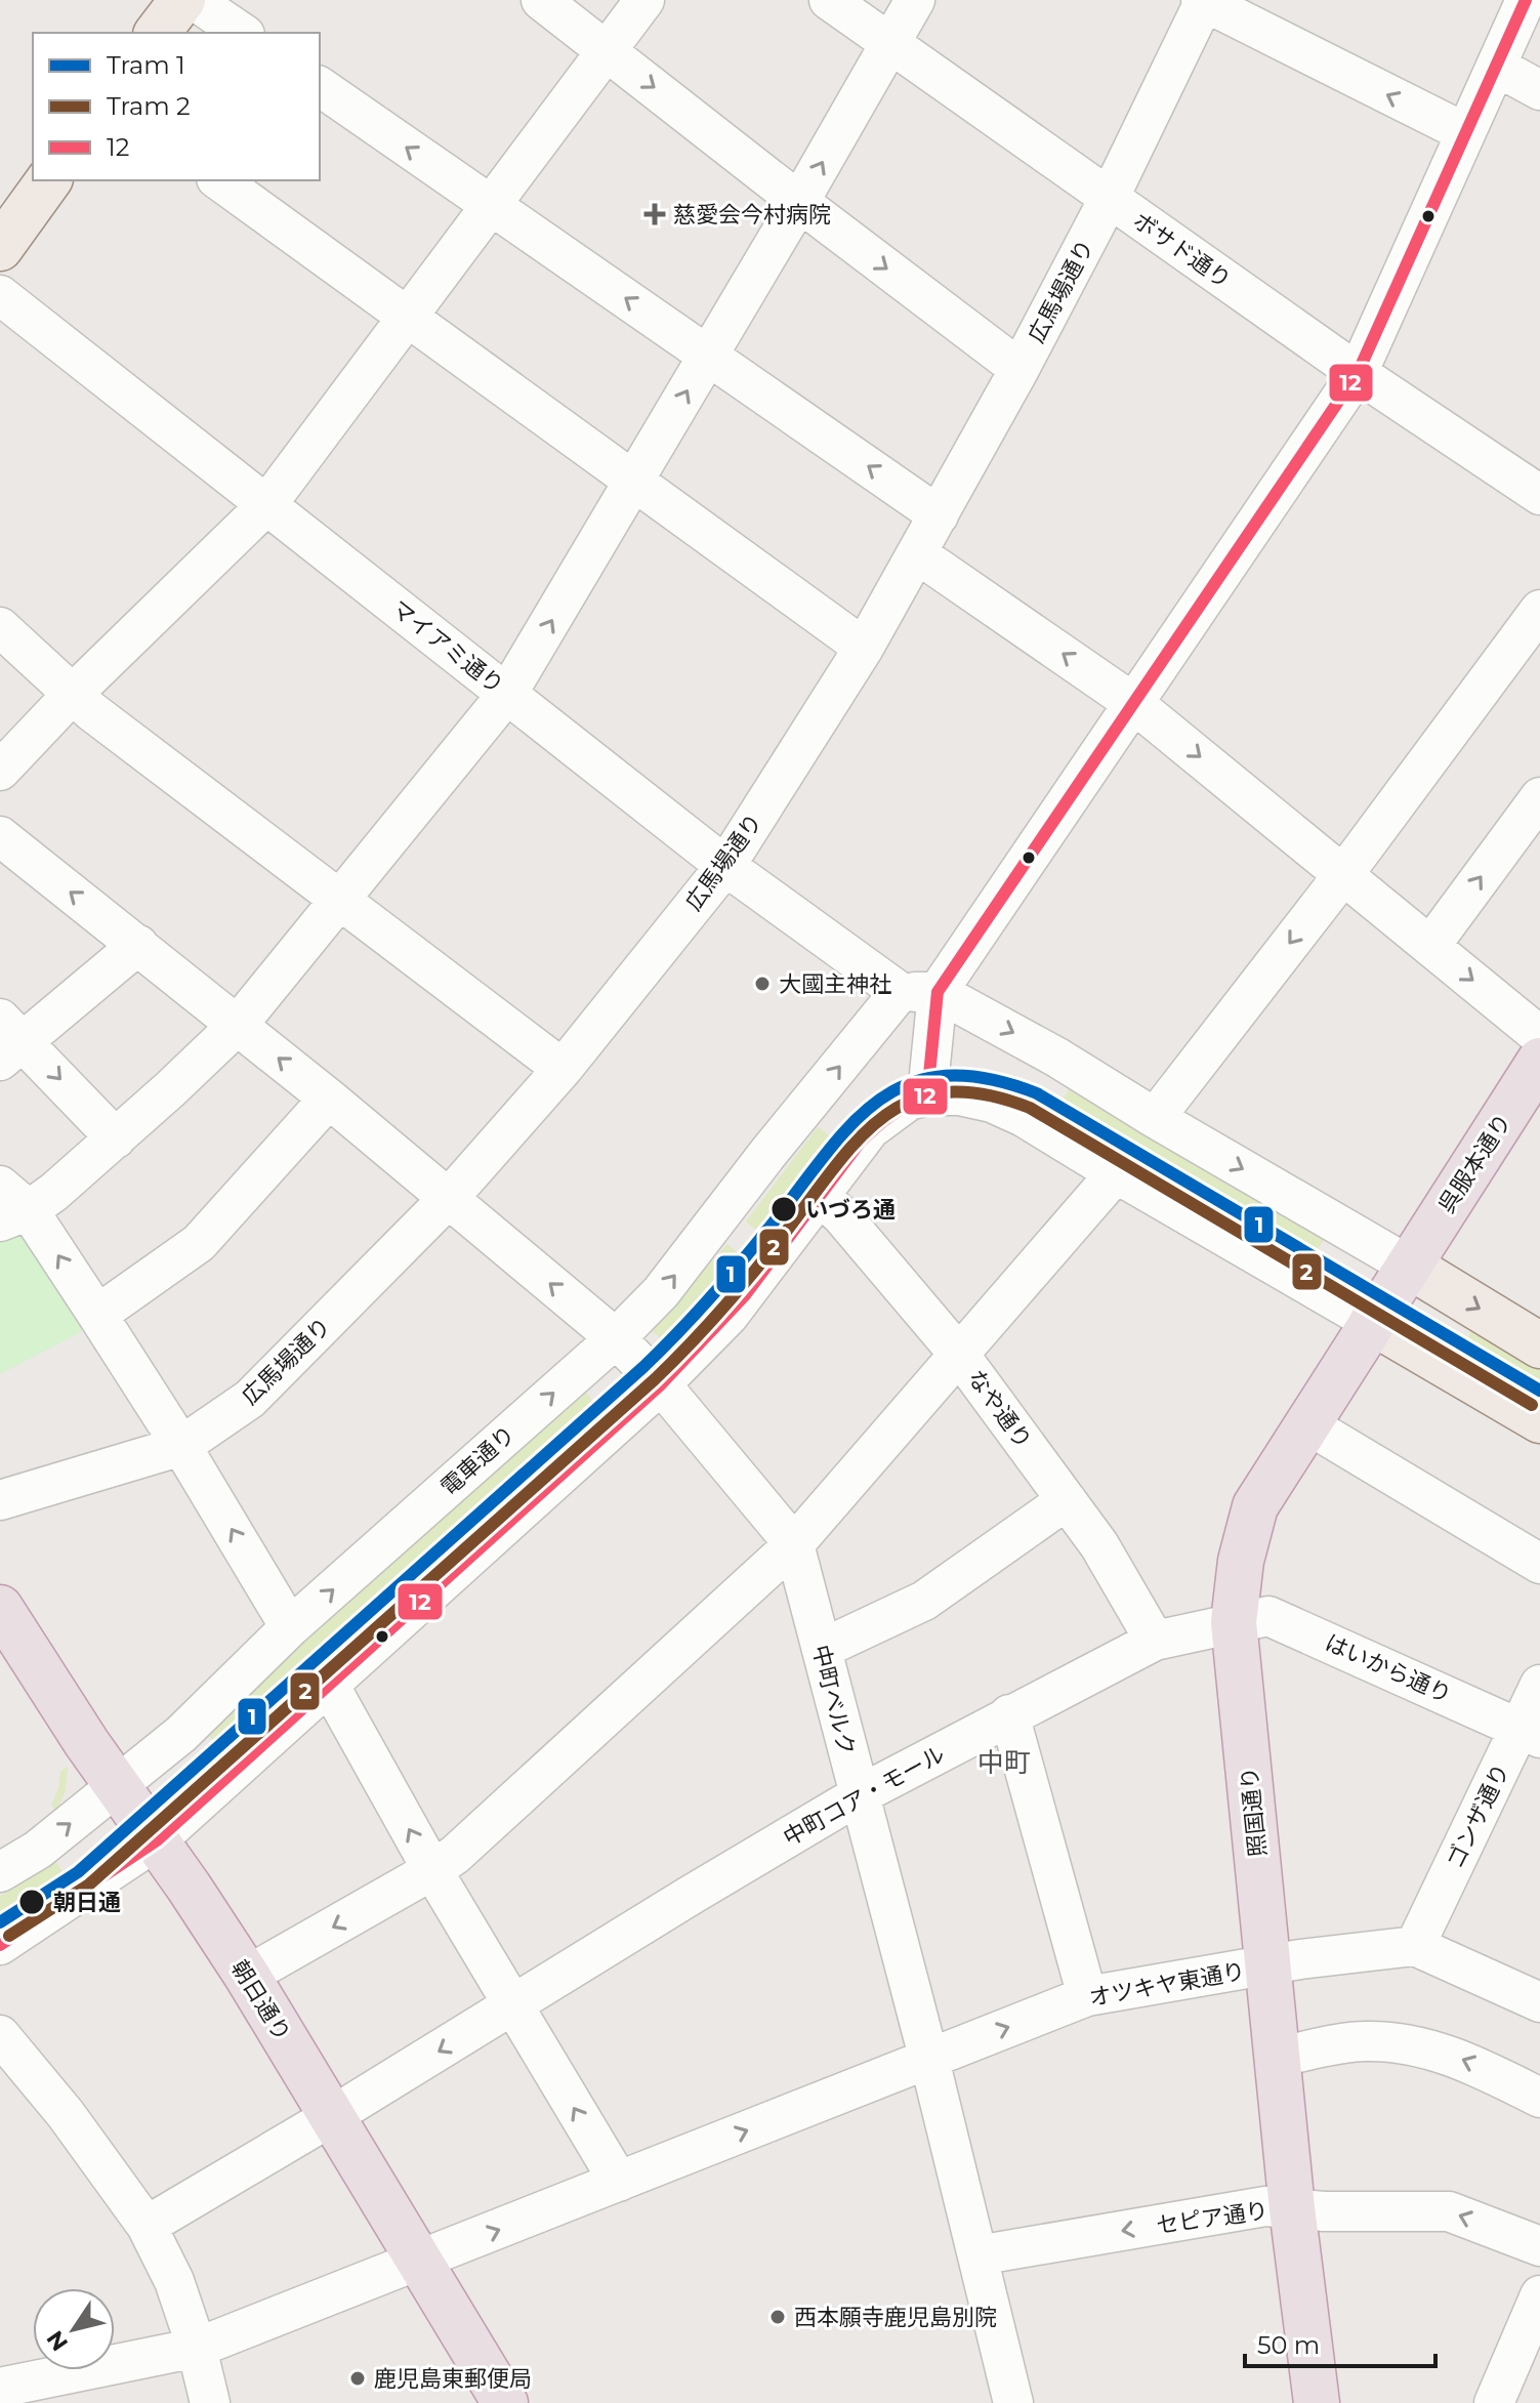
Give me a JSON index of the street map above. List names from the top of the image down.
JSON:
{
  "streets": {
    "highway": ["呉服本通り", "照国通り", "朝日通り"],
    "street": [
      "ボサド通り",
      "広馬場通り",
      "マイアミ通り",
      "なや通り",
      "電車通り",
      "はいから通り",
      "中町ベルク",
      "中町コア・モール",
      "ゴンザ通り",
      "オツキヤ東通り",
      "セピア通り"
    ]
  },
  "crossings": [
    ["ボサド通り", "広馬場通り"],
    ["ボサド通り", "電車通り"],
    ["広馬場通り", "マイアミ通り"],
    ["広馬場通り", "中町ベルク"],
    ["マイアミ通り", "電車通り"],
    ["呉服本通り", "照国通り"],
    ["なや通り", "中町コア・モール"],
    ["電車通り", "中町ベルク"],
    ["電車通り", "朝日通り"],
    ["はいから通り", "中町コア・モール"],
    ["はいから通り", "照国通り"],
    ["はいから通り", "ゴンザ通り"],
    ["中町ベルク", "中町コア・モール"],
    ["中町ベルク", "オツキヤ東通り"],
    ["中町ベルク", "セピア通り"],
    ["中町コア・モール", "照国通り"],
    ["中町コア・モール", "朝日通り"],
    ["照国通り", "オツキヤ東通り"],
    ["照国通り", "セピア通り"],
    ["ゴンザ通り", "オツキヤ東通り"],
    ["オツキヤ東通り", "朝日通り"]
  ],
  "one_way": ["オツキヤ東通り"],
  "districts": ["中町"],
  "places": {
    "health": ["慈愛会今村病院"],
    "other": [
      "大國主神社",
      "いづろ通",
      "朝日通",
      "西本願寺鹿児島別院",
      "鹿児島東郵便局"
    ]
  },
  "lines": ["transit line 12", "tram line 1", "tram line 2"],
  "legend": ["Tram 1", "Tram 2", "12"],
  "scale_bar": "50 m",
  "north": "bottom left"
}
